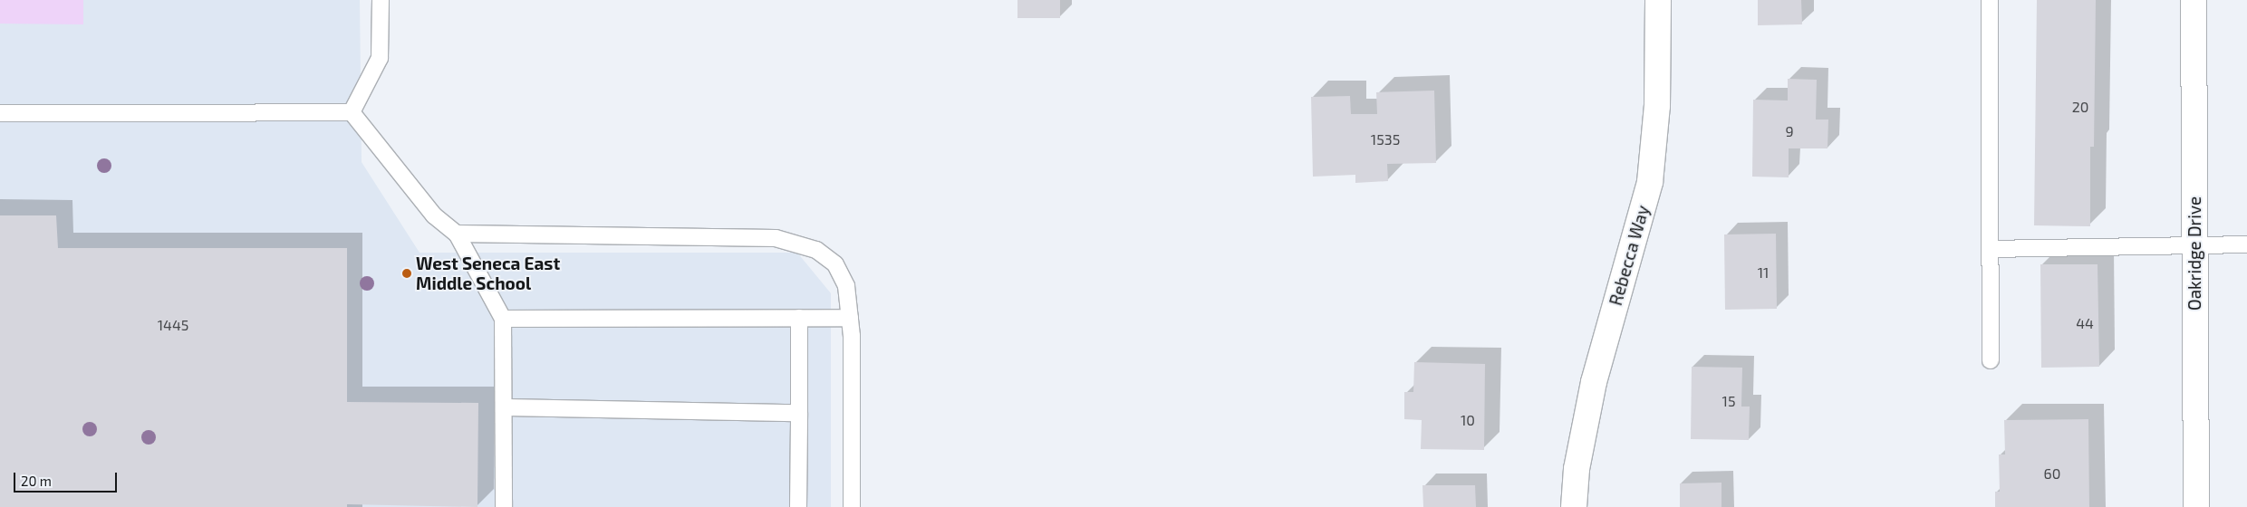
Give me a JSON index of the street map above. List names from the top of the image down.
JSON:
{
  "streets": {
    "street": ["Oakridge Drive", "Rebecca Way"]
  },
  "places": ["West Seneca East Middle School"],
  "house_numbers": [
    "20",
    "9",
    "1535",
    "11",
    "44",
    "1445",
    "15",
    "10",
    "60"
  ],
  "scale_bar": "20 m"
}
